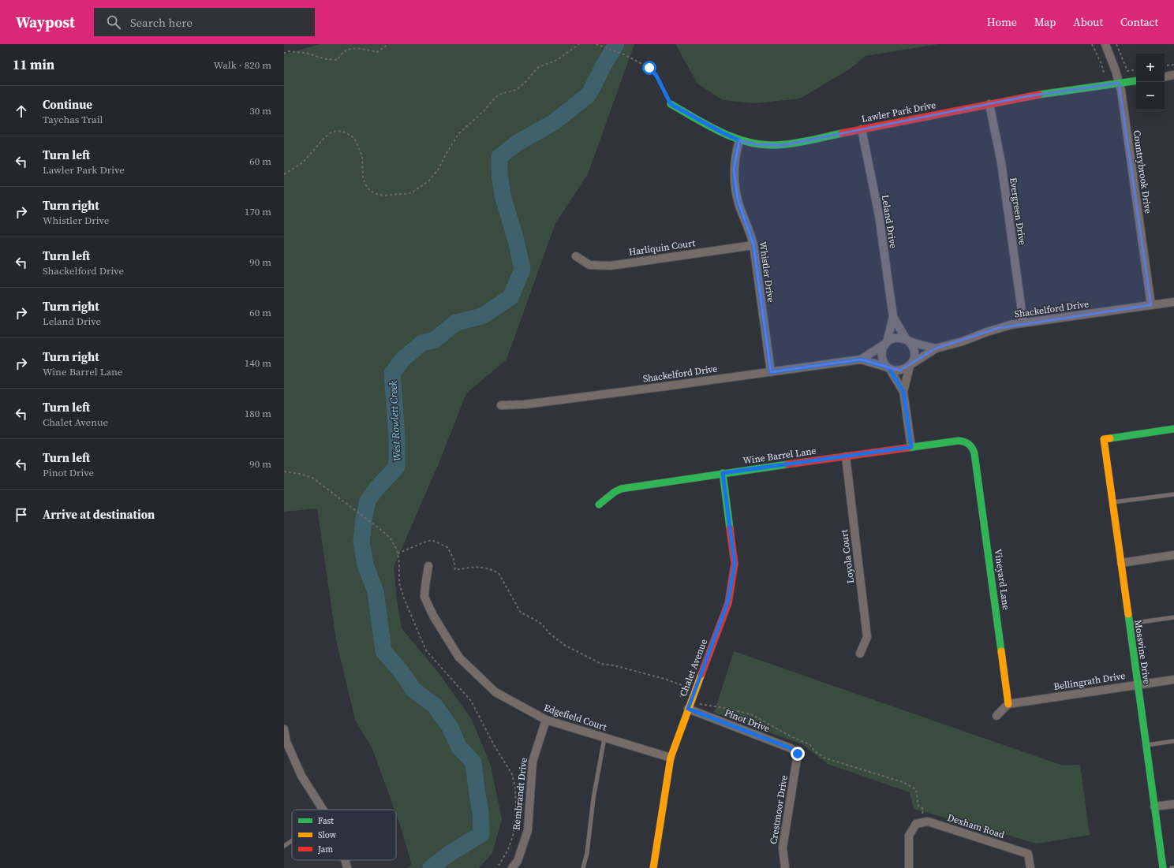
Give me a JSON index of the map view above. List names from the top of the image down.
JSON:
{
  "streets": {
    "street": [
      "Lawler Park Drive",
      "Countrybrook Drive",
      "Evergreen Drive",
      "Leland Drive",
      "Harliquin Court",
      "Whistler Drive",
      "Shackelford Drive",
      "Wine Barrel Lane",
      "Loyola Court",
      "Vineyard Lane",
      "Mossvine Drive",
      "Chalet Avenue",
      "Bellingrath Drive",
      "Edgefield Court",
      "Pinot Drive",
      "Rembrandt Drive",
      "Crestmoor Drive",
      "Dexham Road"
    ]
  },
  "crossings": [
    ["Lawler Park Drive", "Countrybrook Drive"],
    ["Lawler Park Drive", "Evergreen Drive"],
    ["Lawler Park Drive", "Leland Drive"],
    ["Lawler Park Drive", "Whistler Drive"],
    ["Countrybrook Drive", "Shackelford Drive"],
    ["Evergreen Drive", "Shackelford Drive"],
    ["Leland Drive", "Shackelford Drive"],
    ["Harliquin Court", "Whistler Drive"],
    ["Whistler Drive", "Shackelford Drive"],
    ["Wine Barrel Lane", "Loyola Court"],
    ["Wine Barrel Lane", "Vineyard Lane"],
    ["Wine Barrel Lane", "Chalet Avenue"],
    ["Vineyard Lane", "Bellingrath Drive"],
    ["Mossvine Drive", "Bellingrath Drive"],
    ["Chalet Avenue", "Edgefield Court"],
    ["Chalet Avenue", "Pinot Drive"],
    ["Edgefield Court", "Rembrandt Drive"],
    ["Pinot Drive", "Crestmoor Drive"]
  ],
  "water": ["West Rowlett Creek"],
  "legend": ["Fast", "Slow", "Jam"],
  "page": {
    "header": "Waypost",
    "search": "Search here",
    "nav": [
      "Home",
      "Map",
      "About",
      "Contact"
    ],
    "heading": ["11 min", "Walk · 820 m"],
    "map_buttons": ["+", "−"],
    "list": [
      ["Continue", "Taychas Trail", "30 m"],
      ["Turn left", "Lawler Park Drive", "60 m"],
      ["Turn right", "Whistler Drive", "170 m"],
      ["Turn left", "Shackelford Drive", "90 m"],
      ["Turn right", "Leland Drive", "60 m"],
      ["Turn right", "Wine Barrel Lane", "140 m"],
      ["Turn left", "Chalet Avenue", "180 m"],
      ["Turn left", "Pinot Drive", "90 m"],
      "Arrive at destination"
    ]
  }
}
